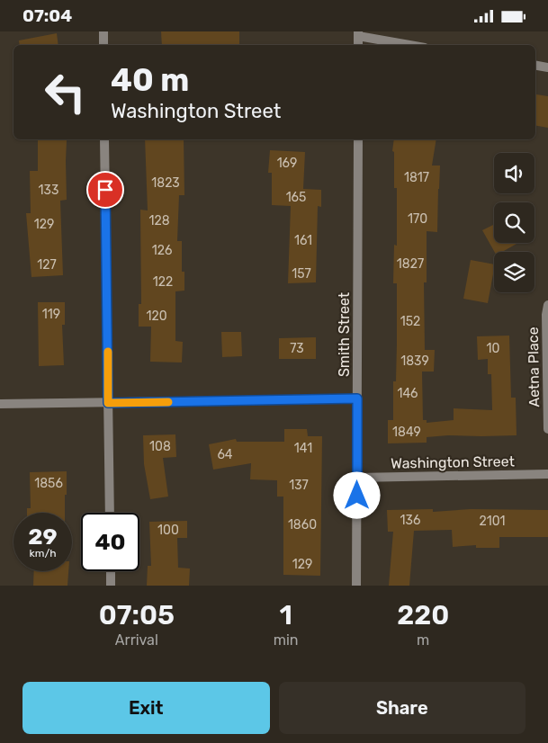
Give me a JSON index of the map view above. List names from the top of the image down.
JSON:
{
  "streets": {
    "street": ["Smith Street", "Aetna Place", "Washington Street"]
  },
  "crossings": [
    ["Smith Street", "Washington Street"]
  ],
  "house_numbers": [
    "169",
    "1817",
    "1823",
    "133",
    "165",
    "170",
    "128",
    "129",
    "161",
    "126",
    "1827",
    "127",
    "157",
    "122",
    "119",
    "120",
    "152",
    "73",
    "10",
    "1839",
    "146",
    "1849",
    "108",
    "141",
    "64",
    "1856",
    "137",
    "136",
    "2101",
    "1860",
    "100",
    "129"
  ],
  "page": {
    "status": "07:04",
    "turn": ["40 m", "Washington Street"],
    "speed": "29 km/h",
    "limit": "40",
    "eta": [
      "07:05",
      "Arrival",
      "1",
      "min",
      "220",
      "m"
    ],
    "buttons": ["Exit", "Share"]
  }
}
